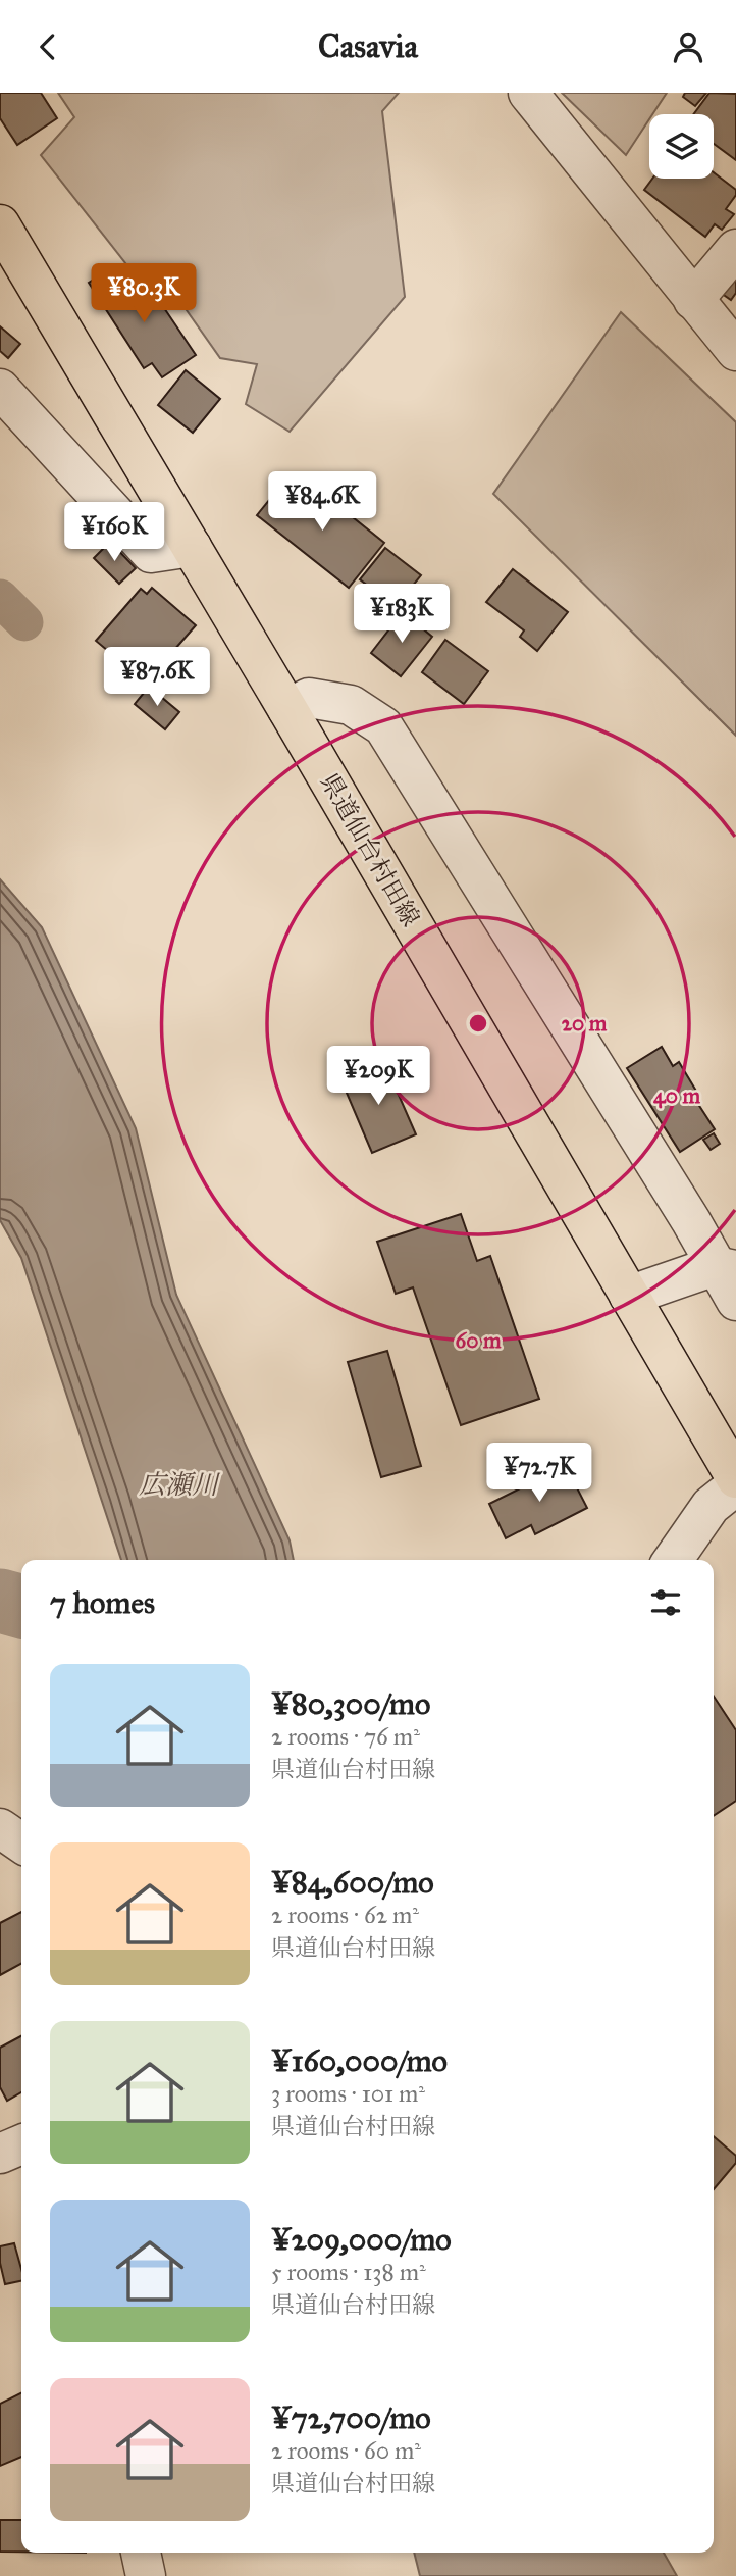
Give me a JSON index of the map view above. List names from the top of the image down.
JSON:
{
  "streets": {
    "main road": ["県道仙台村田線"]
  },
  "water": ["広瀬川"],
  "page": {
    "header": "Casavia",
    "price": [
      "¥80.3K",
      "¥84.6K",
      "¥160K",
      "¥183K",
      "¥87.6K",
      "¥209K",
      "¥72.7K"
    ],
    "heading": "7 homes",
    "list": [
      {
        "name": "¥80,300/mo",
        "note": "2 rooms · 76 m² · 県道仙台村田線"
      },
      {
        "name": "¥84,600/mo",
        "note": "2 rooms · 62 m² · 県道仙台村田線"
      },
      {
        "name": "¥160,000/mo",
        "note": "3 rooms · 101 m² · 県道仙台村田線"
      },
      {
        "name": "¥209,000/mo",
        "note": "5 rooms · 138 m² · 県道仙台村田線"
      },
      {
        "name": "¥72,700/mo",
        "note": "2 rooms · 60 m² · 県道仙台村田線"
      }
    ]
  },
  "rings": ["20 m", "40 m", "60 m"]
}
